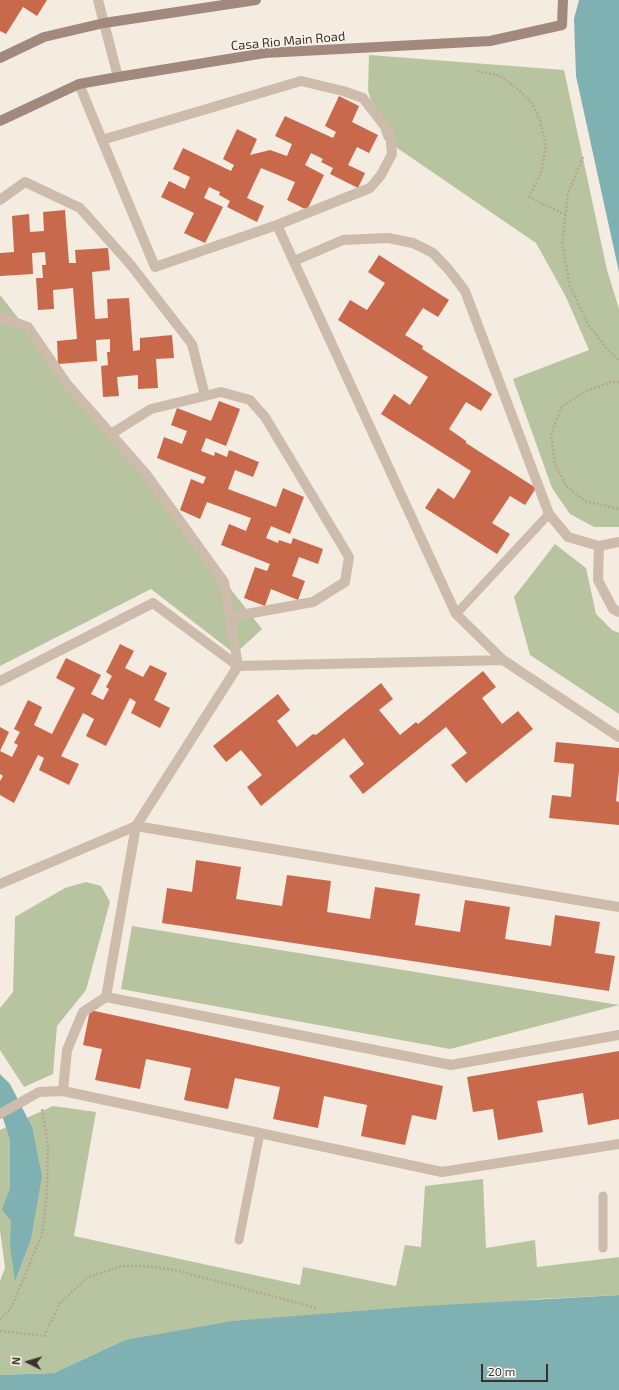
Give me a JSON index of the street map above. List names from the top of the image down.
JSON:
{
  "streets": {
    "street": ["Casa Rio Main Road"]
  },
  "scale_bar": "20 m",
  "north": "left"
}
